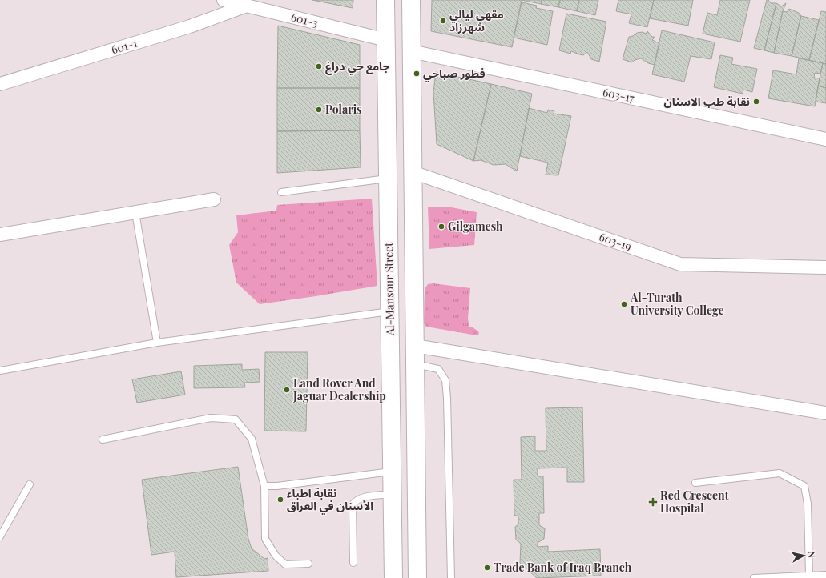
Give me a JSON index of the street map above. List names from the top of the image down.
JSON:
{
  "streets": {
    "main road": ["Al-Mansour Street"],
    "street": [
      "601-3",
      "601-1",
      "603-17",
      "603-19"
    ]
  },
  "crossings": [
    ["601-3", "601-1"],
    ["601-3", "Al-Mansour Street"]
  ],
  "places": {
    "other": [
      "مقهى ليالي شهرزاد",
      "جامع حي دراغ",
      "فطور صباحي",
      "نقابة طب الاسنان",
      "Polaris",
      "Gilgamesh",
      "Al-Turath University College",
      "Land Rover And Jaguar Dealership",
      "نقابة اطباء الأسنان في العراق",
      "Trade Bank of Iraq Branch"
    ],
    "health": ["Red Crescent Hospital"]
  },
  "north": "right"
}
